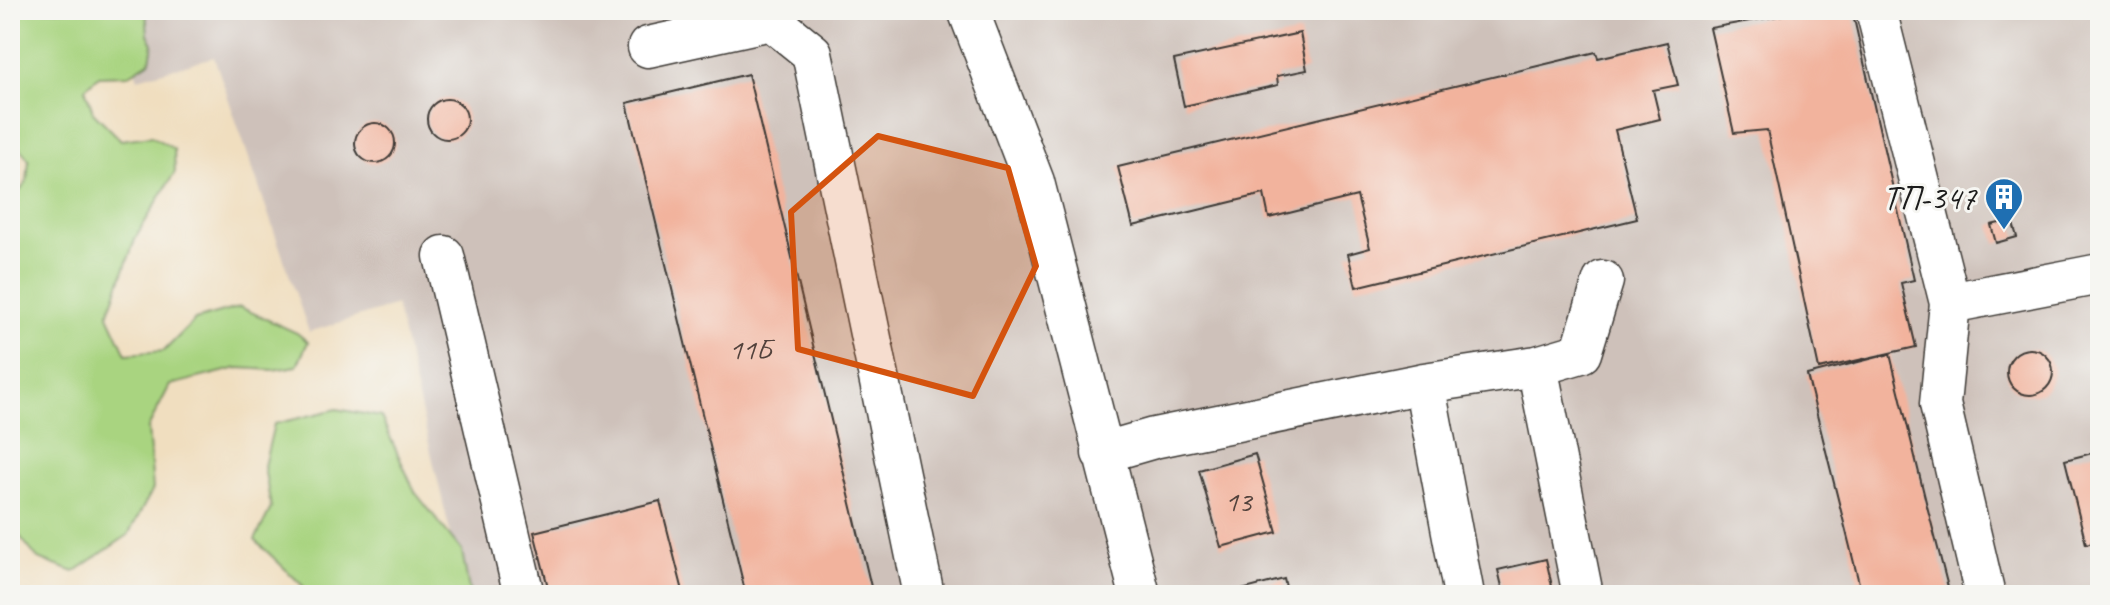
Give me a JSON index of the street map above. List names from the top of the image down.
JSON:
{
  "places": {
    "building": ["ТП-347"]
  },
  "house_numbers": ["11Б", "13"]
}
